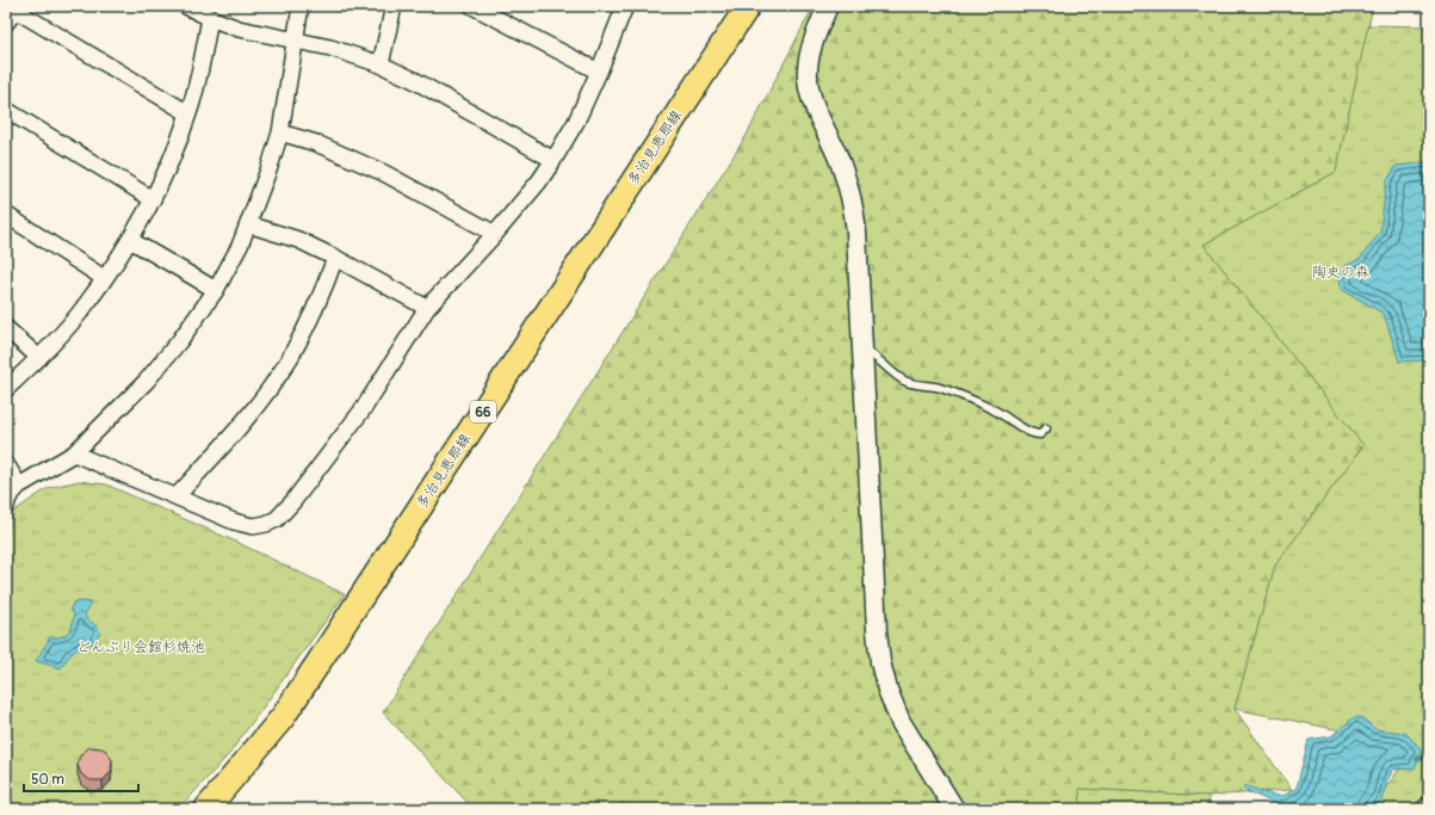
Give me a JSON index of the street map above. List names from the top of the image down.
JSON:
{
  "streets": {
    "main road": ["多治見恵那線", "66"]
  },
  "parks": ["陶史の森", "どんぶり会館杉焼池"],
  "scale_bar": "50 m"
}
